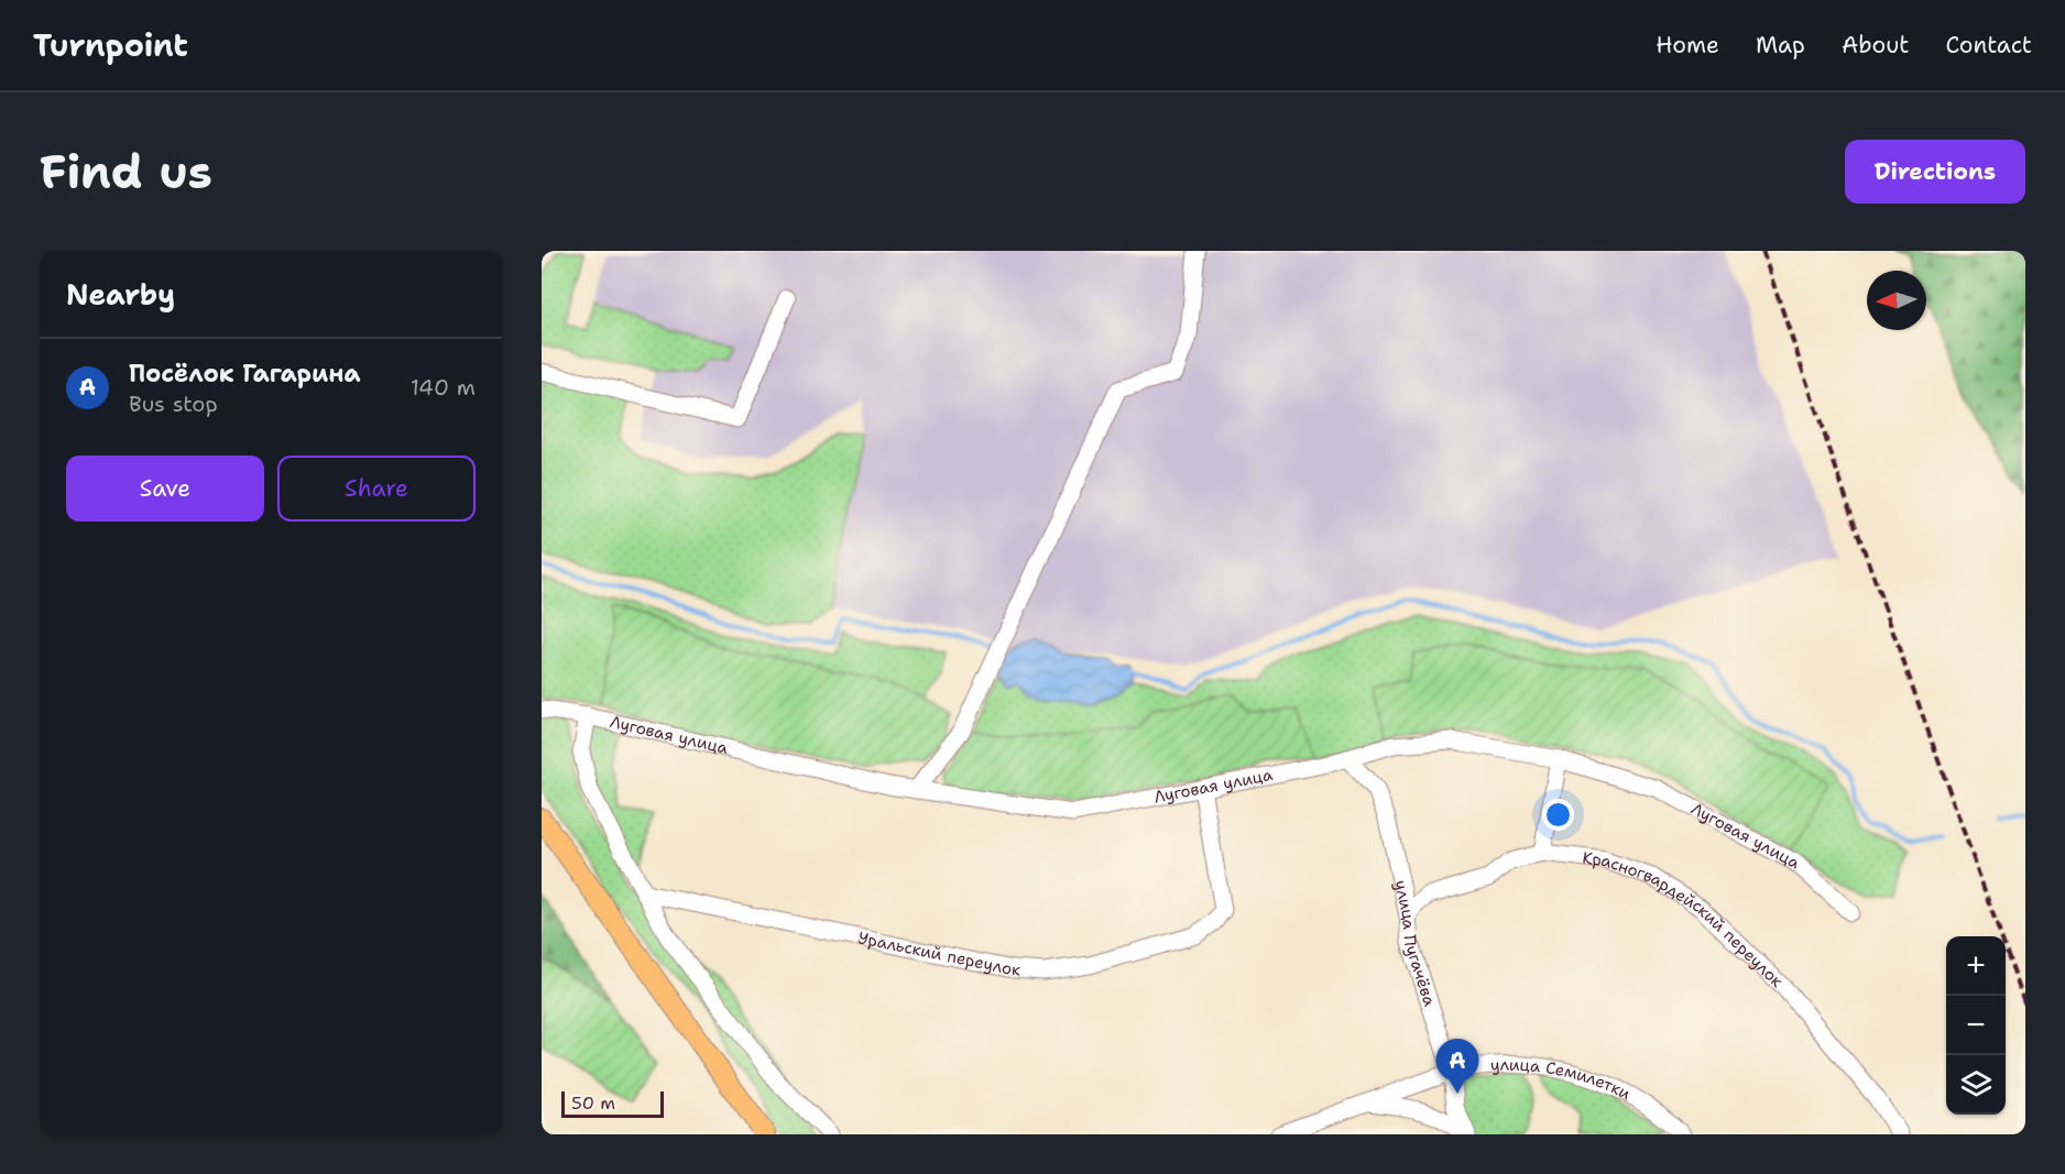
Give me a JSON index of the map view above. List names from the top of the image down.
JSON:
{
  "streets": {
    "street": [
      "Луговая улица",
      "Красногвардейский переулок",
      "улица Пугачёва",
      "Уральский переулок",
      "улица Семилетки"
    ]
  },
  "crossings": [
    ["Луговая улица", "улица Пугачёва"],
    ["Луговая улица", "Уральский переулок"],
    ["Красногвардейский переулок", "улица Пугачёва"],
    ["улица Пугачёва", "улица Семилетки"]
  ],
  "scale_bar": "50 m",
  "north": "left",
  "page": {
    "header": "Turnpoint",
    "nav": [
      "Home",
      "Map",
      "About",
      "Contact"
    ],
    "buttons": [
      "Directions",
      ["Save", "Share"]
    ],
    "title": "Find us",
    "heading": "Nearby",
    "list": [
      {
        "mark": "A",
        "name": "Посёлок Гагарина",
        "note": "Bus stop",
        "value": "140 m"
      }
    ],
    "map_buttons": ["+", "−"],
    "pins": "A",
    "scale": "50 m"
  }
}
